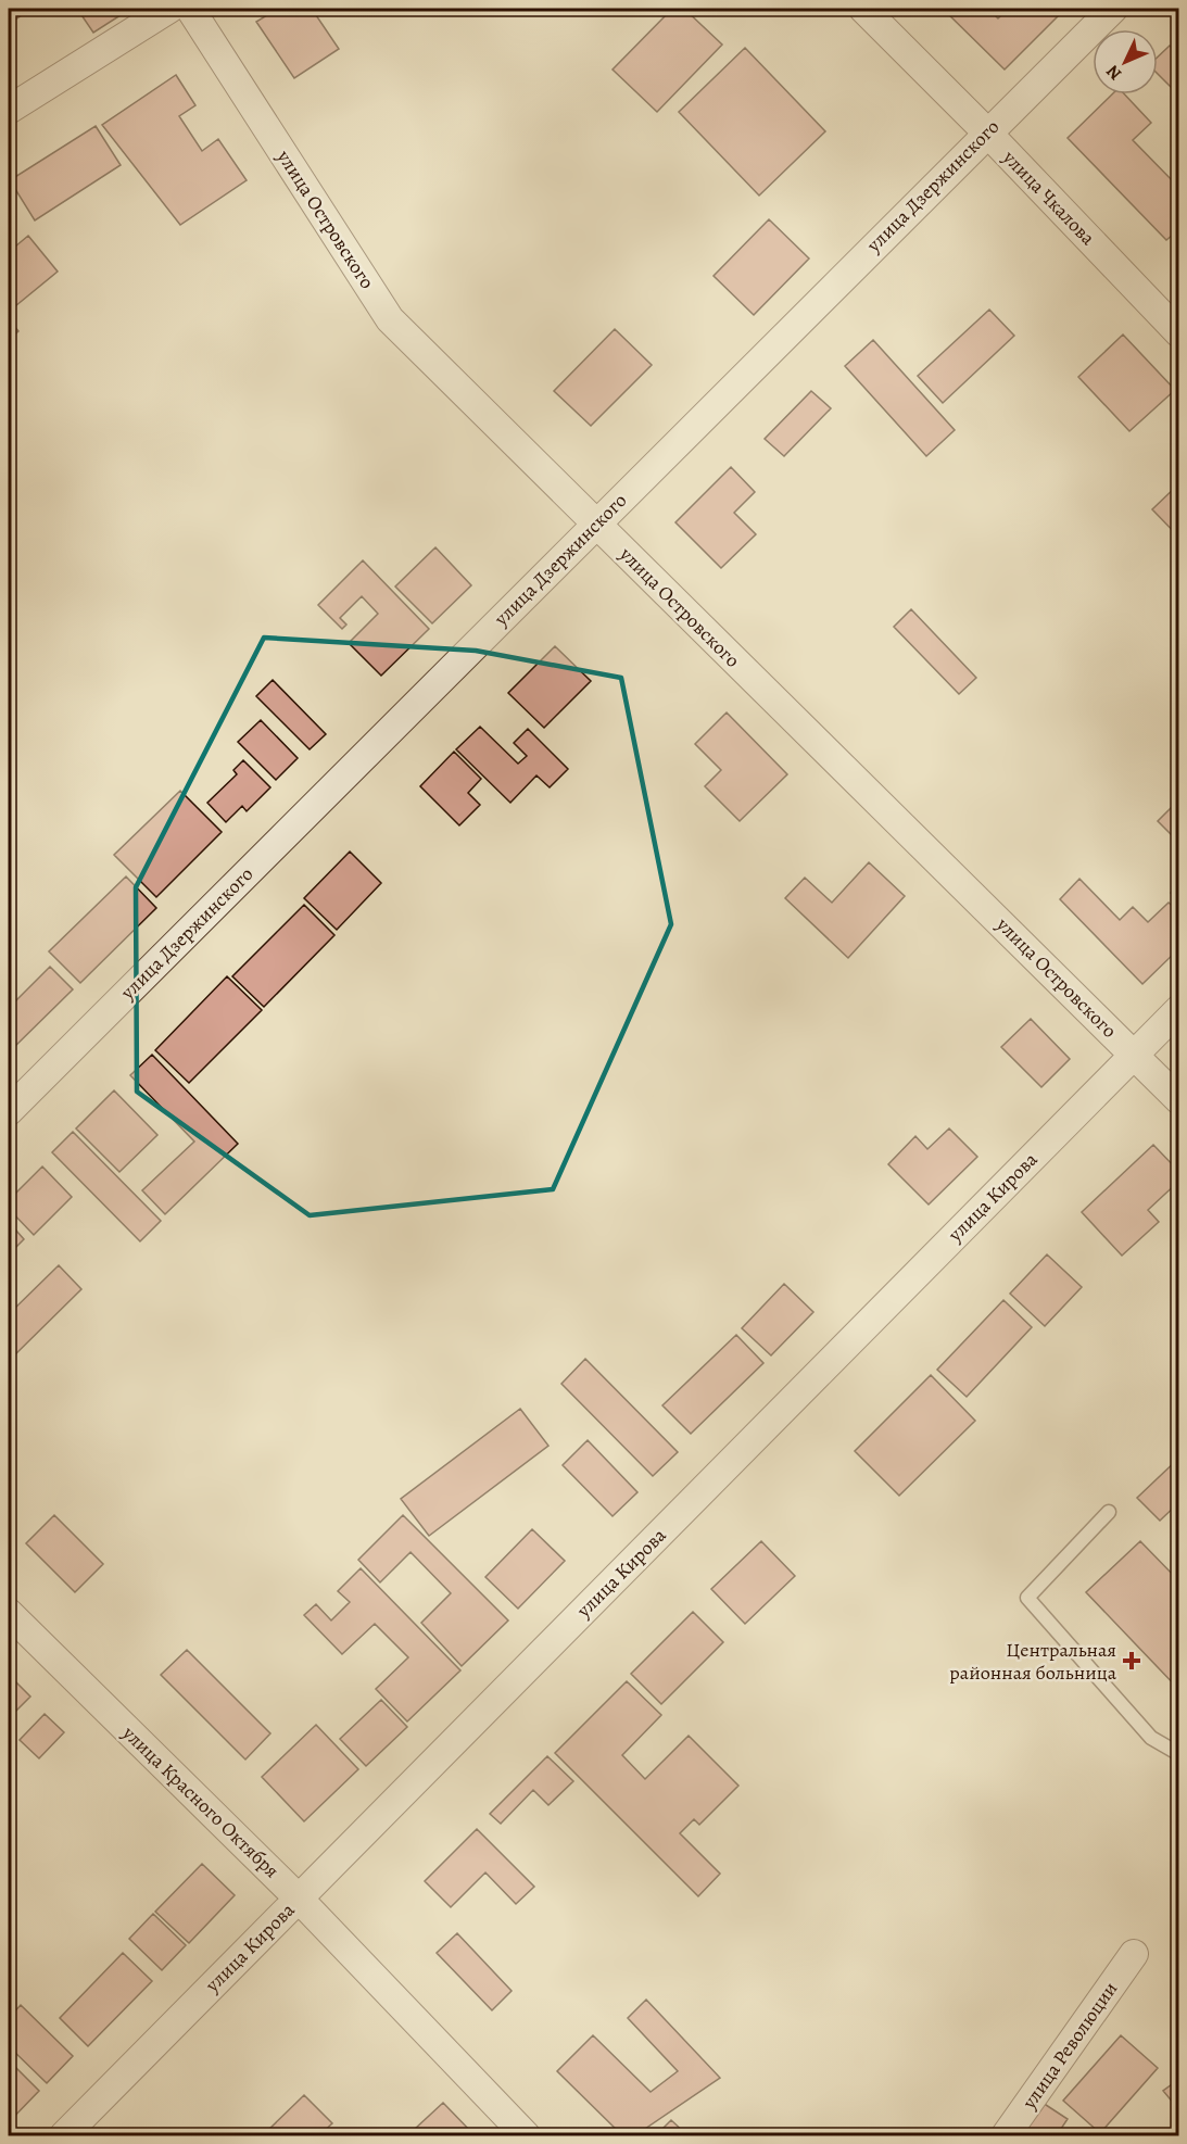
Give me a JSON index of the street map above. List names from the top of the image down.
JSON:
{
  "streets": {
    "street": [
      "улица Дзержинского",
      "улица Чкалова",
      "улица Островского",
      "улица Кирова",
      "улица Красного Октября",
      "улица Революции"
    ]
  },
  "crossings": [
    ["улица Дзержинского", "улица Чкалова"],
    ["улица Дзержинского", "улица Островского"],
    ["улица Островского", "улица Кирова"],
    ["улица Кирова", "улица Красного Октября"]
  ],
  "places": {
    "health": ["Центральная районная больница"]
  },
  "north": "bottom left"
}
